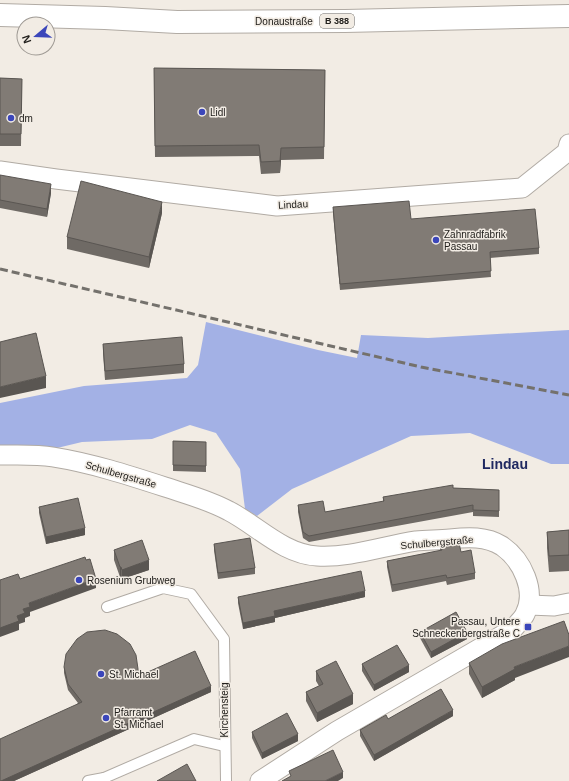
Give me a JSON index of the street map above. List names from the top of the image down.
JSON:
{
  "streets": {
    "main road": ["Donaustraße", "B 388"],
    "street": ["Lindau", "Schulbergstraße"],
    "lane": ["Kirchensteig"]
  },
  "districts": ["Lindau"],
  "places": {
    "other": [
      "Lidl",
      "dm",
      "Zahnradfabrik Passau",
      "Rosenium Grubweg",
      "St. Michael",
      "Pfarramt St. Michael"
    ],
    "transit": ["Passau, Untere Schneckenbergstraße C"]
  },
  "north": "left"
}
